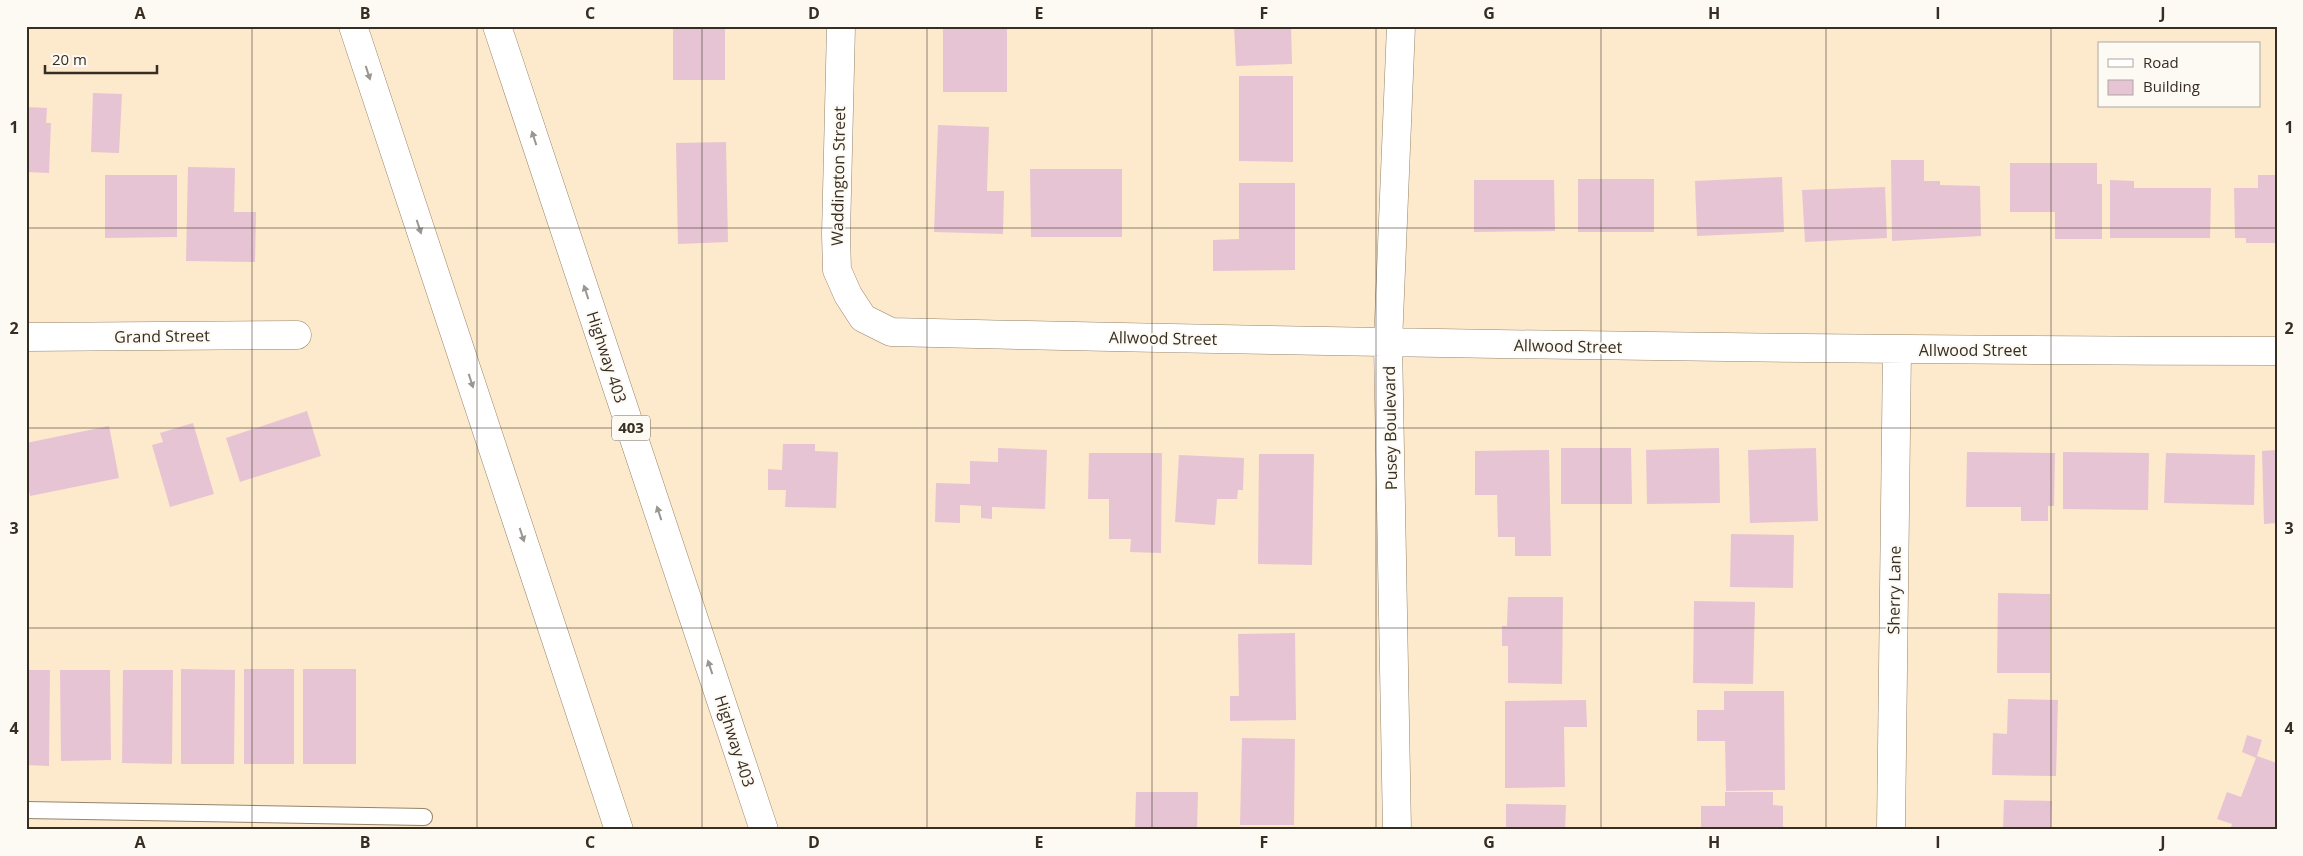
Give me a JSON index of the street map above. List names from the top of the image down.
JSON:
{
  "streets": {
    "main road": [
      "Waddington Street",
      "Grand Street",
      "Allwood Street",
      "Highway 403",
      "403",
      "Pusey Boulevard",
      "Sherry Lane"
    ]
  },
  "crossings": [
    ["Waddington Street", "Allwood Street"],
    ["Allwood Street", "Pusey Boulevard"],
    ["Allwood Street", "Sherry Lane"]
  ],
  "legend": ["Road", "Building"],
  "scale_bar": "20 m",
  "grid": {
    "columns": [
      "A",
      "B",
      "C",
      "D",
      "E",
      "F",
      "G",
      "H",
      "I",
      "J"
    ],
    "rows": [
      "1",
      "2",
      "3",
      "4"
    ]
  }
}
